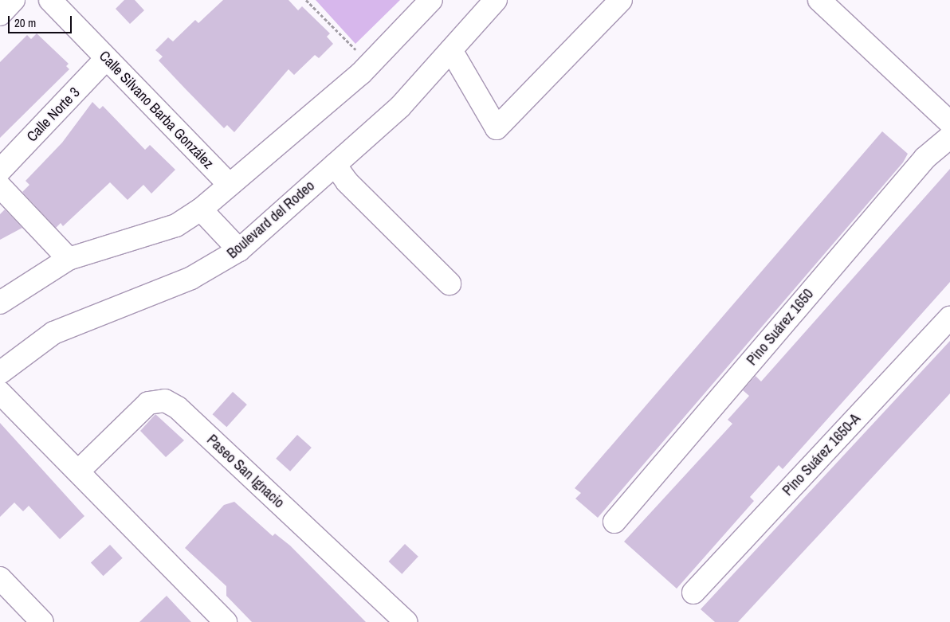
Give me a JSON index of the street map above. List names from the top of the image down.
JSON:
{
  "streets": {
    "street": [
      "Calle Silvano Barba González",
      "Calle Norte 3",
      "Boulevard del Rodeo",
      "Pino Suárez 1650",
      "Pino Suárez 1650-A",
      "Paseo San Ignacio"
    ]
  },
  "crossings": [
    ["Calle Silvano Barba González", "Calle Norte 3"]
  ],
  "scale_bar": "20 m"
}
